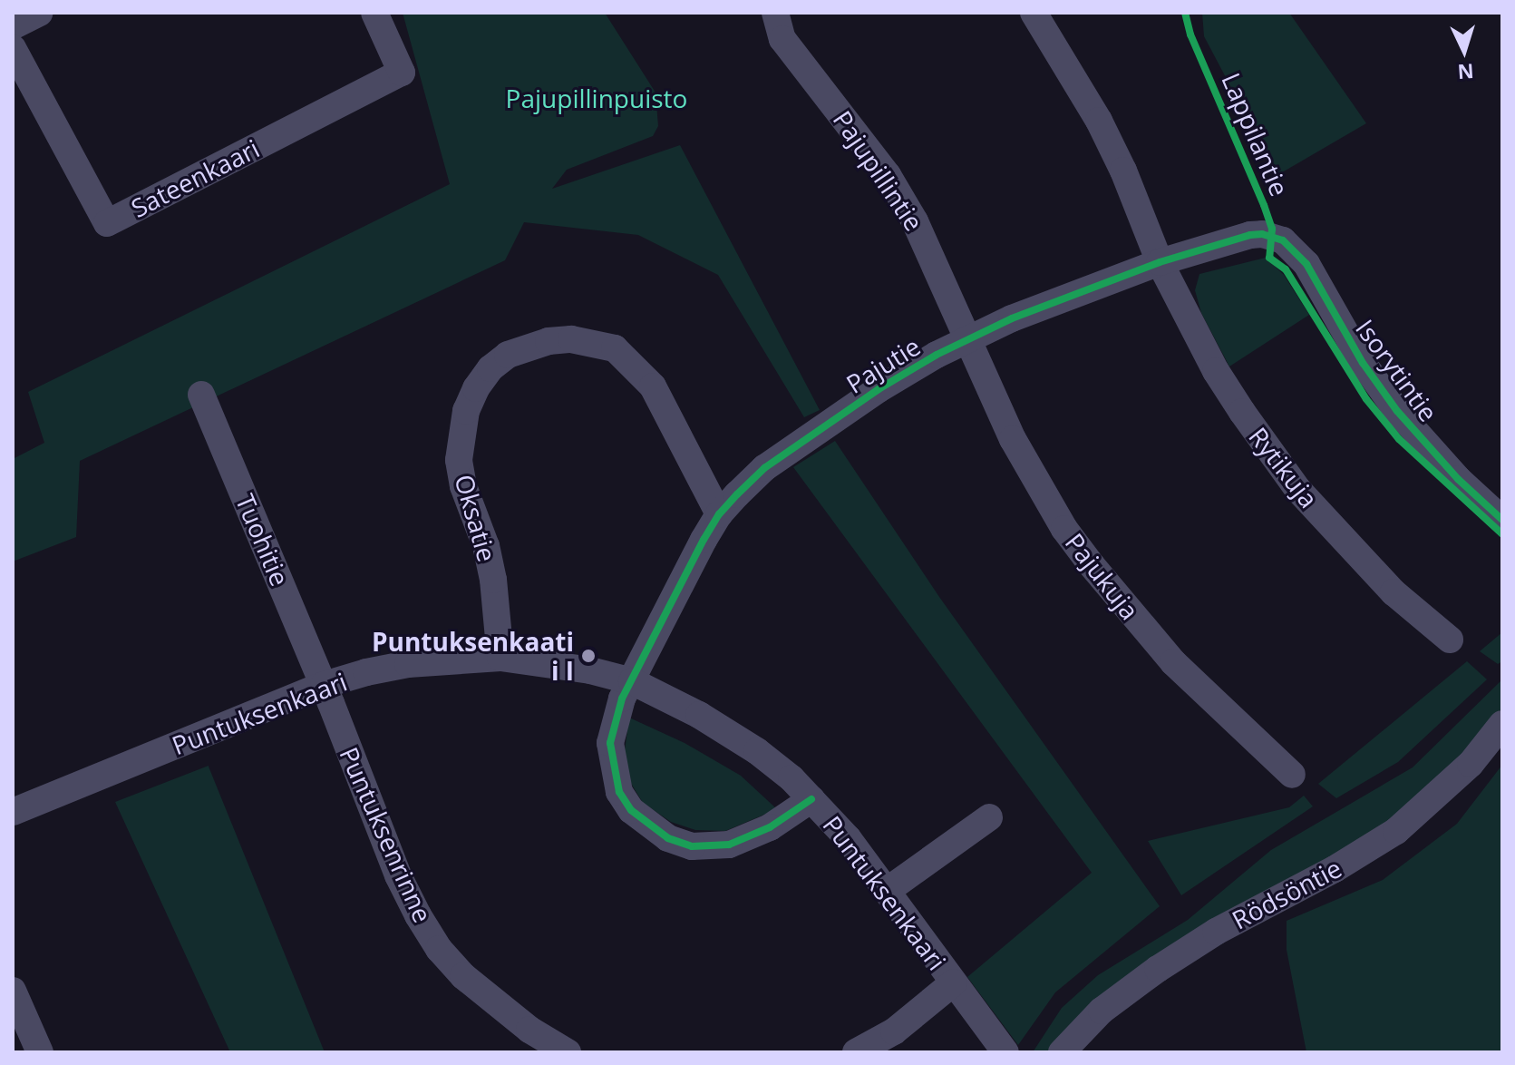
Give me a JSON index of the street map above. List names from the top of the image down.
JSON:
{
  "streets": {
    "street": [
      "Pajupillintie",
      "Sateenkaari",
      "Pajutie",
      "Isorytintie",
      "Rytikuja",
      "Oksatie",
      "Tuohitie",
      "Pajukuja",
      "Puntuksenkaari",
      "Puntuksenrinne",
      "Rödsöntie"
    ],
    "cycle path": ["Lappilantie"]
  },
  "crossings": [
    ["Pajupillintie", "Pajutie"],
    ["Pajupillintie", "Pajukuja"],
    ["Pajutie", "Isorytintie"],
    ["Pajutie", "Rytikuja"],
    ["Pajutie", "Oksatie"],
    ["Pajutie", "Pajukuja"],
    ["Pajutie", "Puntuksenkaari"],
    ["Oksatie", "Puntuksenkaari"],
    ["Tuohitie", "Puntuksenkaari"],
    ["Tuohitie", "Puntuksenrinne"],
    ["Puntuksenkaari", "Puntuksenrinne"]
  ],
  "parks": ["Pajupillinpuisto"],
  "places": ["Puntuksenkaati i I"],
  "north": "bottom"
}
